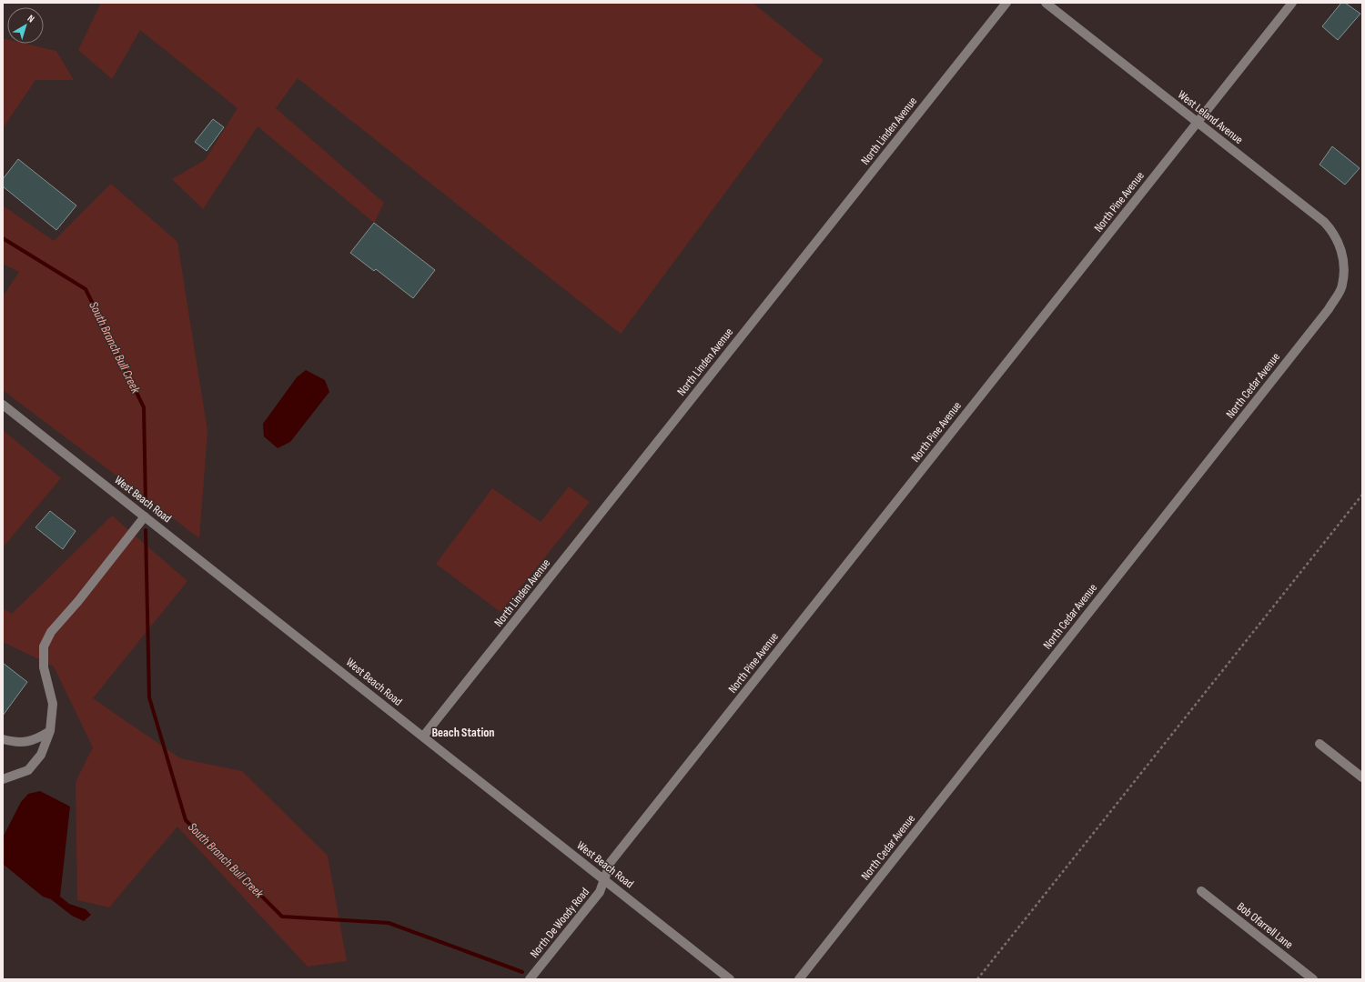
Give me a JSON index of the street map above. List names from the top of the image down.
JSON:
{
  "streets": {
    "street": [
      "West Leland Avenue",
      "North Linden Avenue",
      "North Pine Avenue",
      "North Cedar Avenue",
      "West Beach Road",
      "North De Woody Road",
      "Bob Ofarrell Lane"
    ]
  },
  "crossings": [
    ["West Leland Avenue", "North Pine Avenue"],
    ["West Leland Avenue", "North Cedar Avenue"],
    ["North Linden Avenue", "West Beach Road"],
    ["North Pine Avenue", "West Beach Road"],
    ["North Pine Avenue", "North De Woody Road"],
    ["West Beach Road", "North De Woody Road"]
  ],
  "districts": ["Beach Station"],
  "water": ["South Branch Bull Creek"],
  "north": "top right"
}
